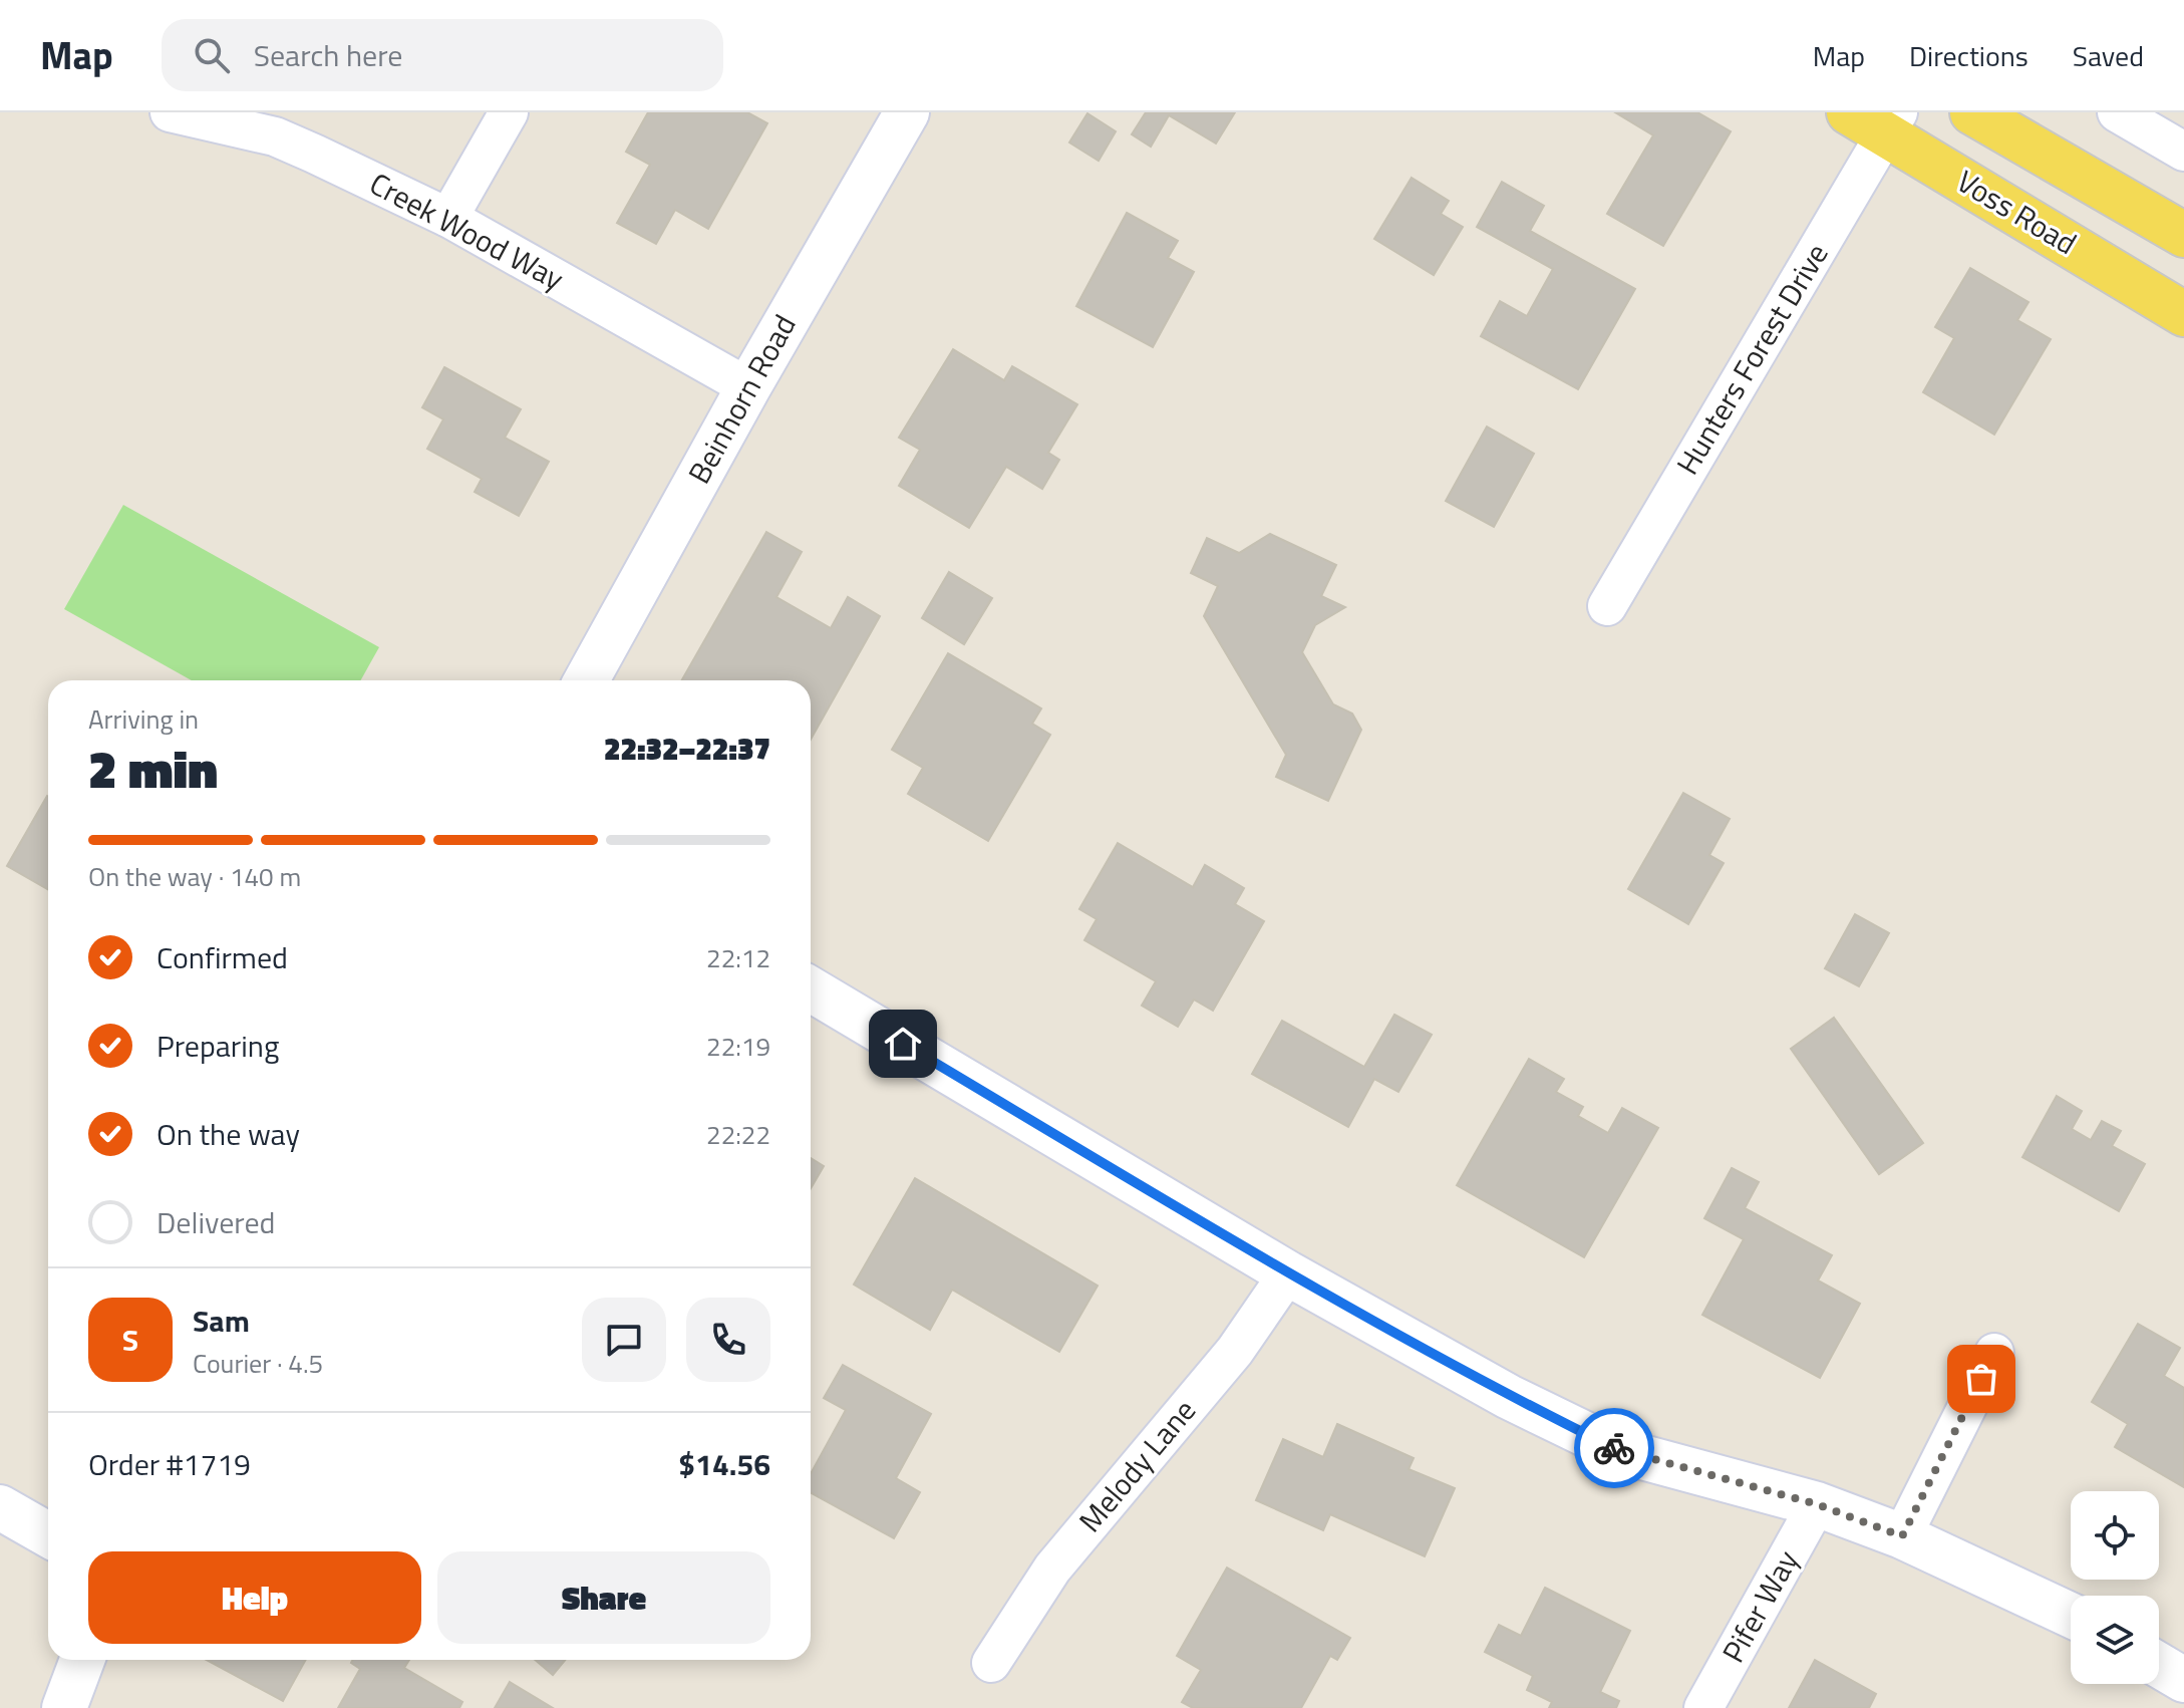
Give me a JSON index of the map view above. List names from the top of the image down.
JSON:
{
  "streets": {
    "main road": ["Voss Road"],
    "street": [
      "Creek Wood Way",
      "Hunters Forest Drive",
      "Beinhorn Road",
      "Melody Lane",
      "Pifer Way"
    ]
  },
  "crossings": [
    ["Voss Road", "Hunters Forest Drive"],
    ["Creek Wood Way", "Beinhorn Road"]
  ],
  "page": {
    "header": "Map",
    "search": "Search here",
    "nav": ["Map", "Directions", "Saved"],
    "heading": ["2 min", "Arriving in", "22:32–22:37"],
    "panel": [
      "Sam",
      "Courier · 4.5",
      "Order #1719",
      "$14.56"
    ],
    "bar": "On the way · 140 m",
    "list": [
      ["Confirmed", "22:12"],
      ["Preparing", "22:19"],
      ["On the way", "22:22"],
      "Delivered"
    ],
    "round": "S",
    "buttons": ["Help", "Share"]
  }
}
